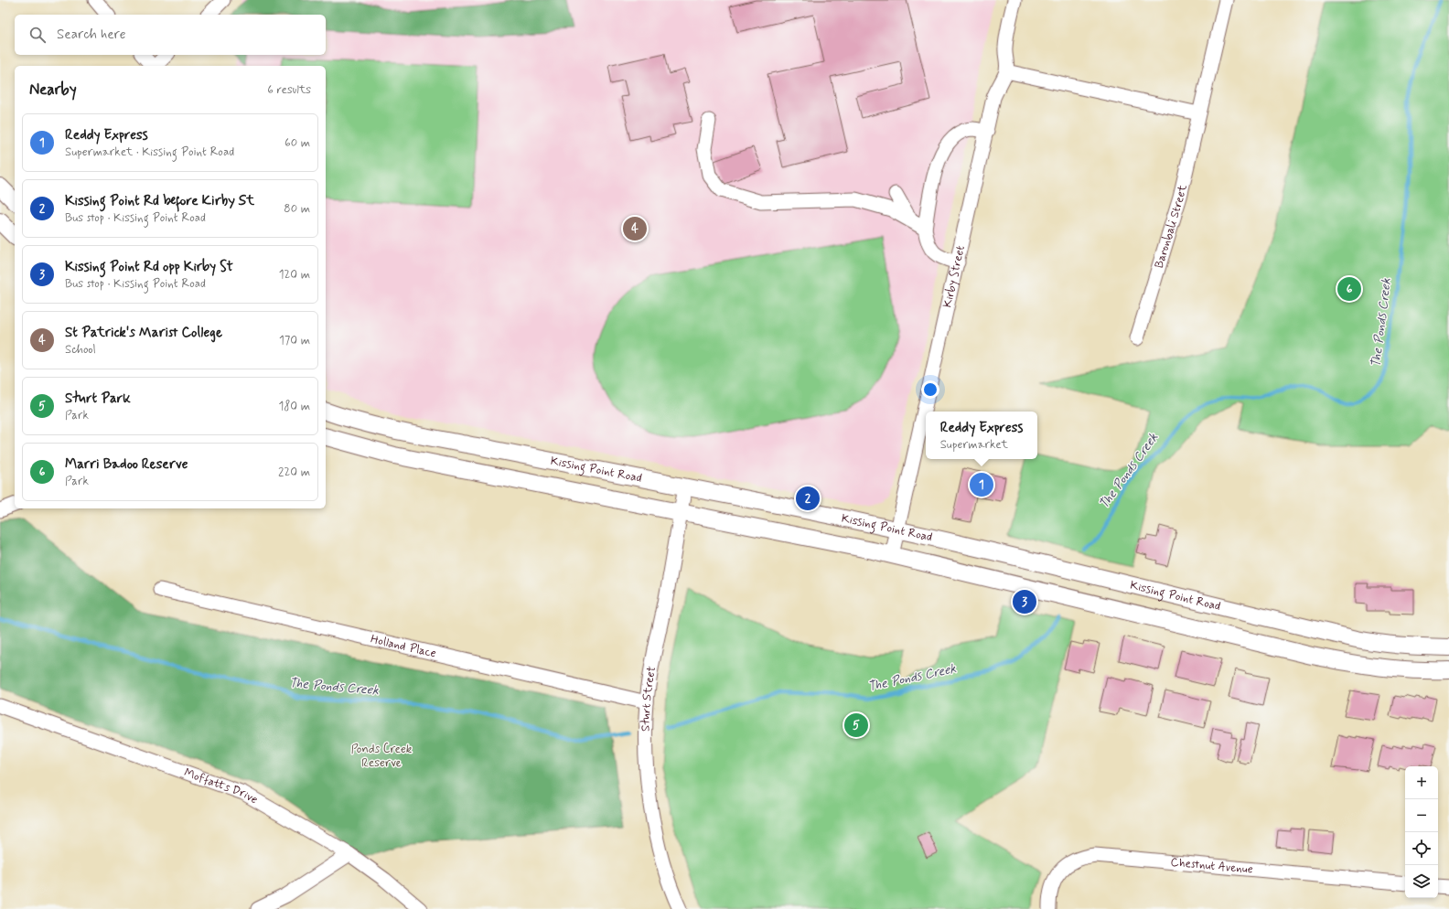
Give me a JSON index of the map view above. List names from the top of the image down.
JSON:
{
  "streets": {
    "main road": ["Kissing Point Road"],
    "street": [
      "Baronbali Street",
      "Kirby Street",
      "Holland Place",
      "Sturt Street",
      "Moffatts Drive",
      "Chestnut Avenue"
    ]
  },
  "crossings": [
    ["Kirby Street", "Kissing Point Road"],
    ["Kissing Point Road", "Sturt Street"],
    ["Holland Place", "Sturt Street"]
  ],
  "water": ["The Ponds Creek"],
  "parks": ["Ponds Creek Reserve"],
  "page": {
    "search": "Search here",
    "heading": ["Nearby", "6 results"],
    "list": [
      {
        "mark": "1",
        "name": "Reddy Express",
        "note": "Supermarket · Kissing Point Road",
        "value": "60 m"
      },
      {
        "mark": "2",
        "name": "Kissing Point Rd before Kirby St",
        "note": "Bus stop · Kissing Point Road",
        "value": "80 m"
      },
      {
        "mark": "3",
        "name": "Kissing Point Rd opp Kirby St",
        "note": "Bus stop · Kissing Point Road",
        "value": "120 m"
      },
      {
        "mark": "4",
        "name": "St Patrick's Marist College",
        "note": "School",
        "value": "170 m"
      },
      {
        "mark": "5",
        "name": "Sturt Park",
        "note": "Park",
        "value": "180 m"
      },
      {
        "mark": "6",
        "name": "Marri Badoo Reserve",
        "note": "Park",
        "value": "220 m"
      }
    ],
    "pins": [
      "4",
      "6",
      "1",
      "2",
      "3",
      "5"
    ],
    "popup": ["Reddy Express", "Supermarket"],
    "map_buttons": ["+", "−"]
  }
}
